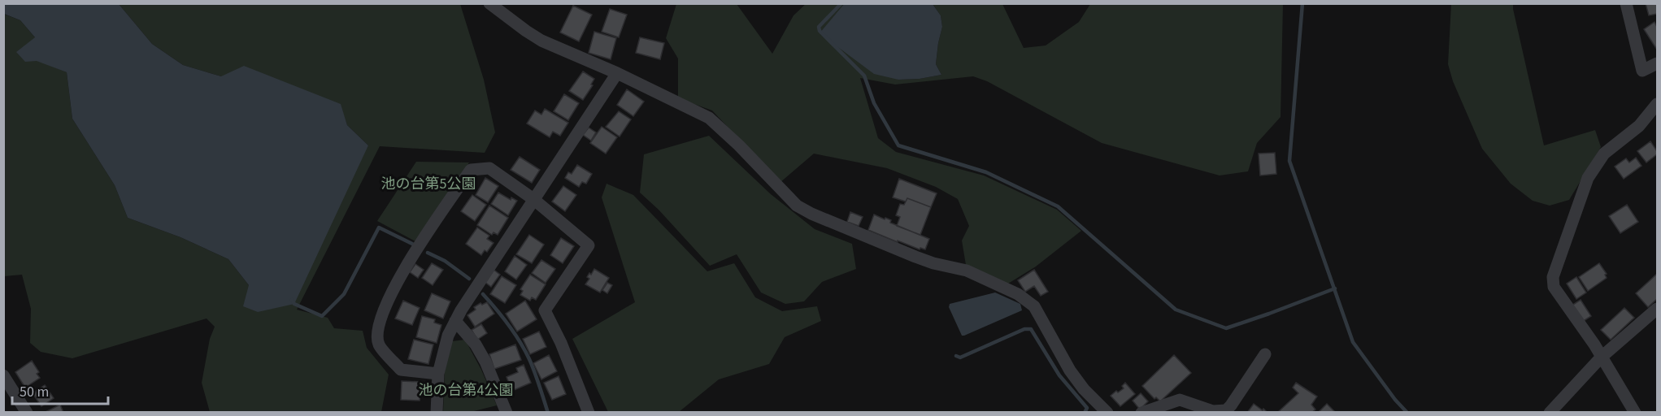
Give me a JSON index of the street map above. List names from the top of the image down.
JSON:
{
  "parks": ["池の台第5公園", "池の台第4公園"],
  "scale_bar": "50 m"
}
